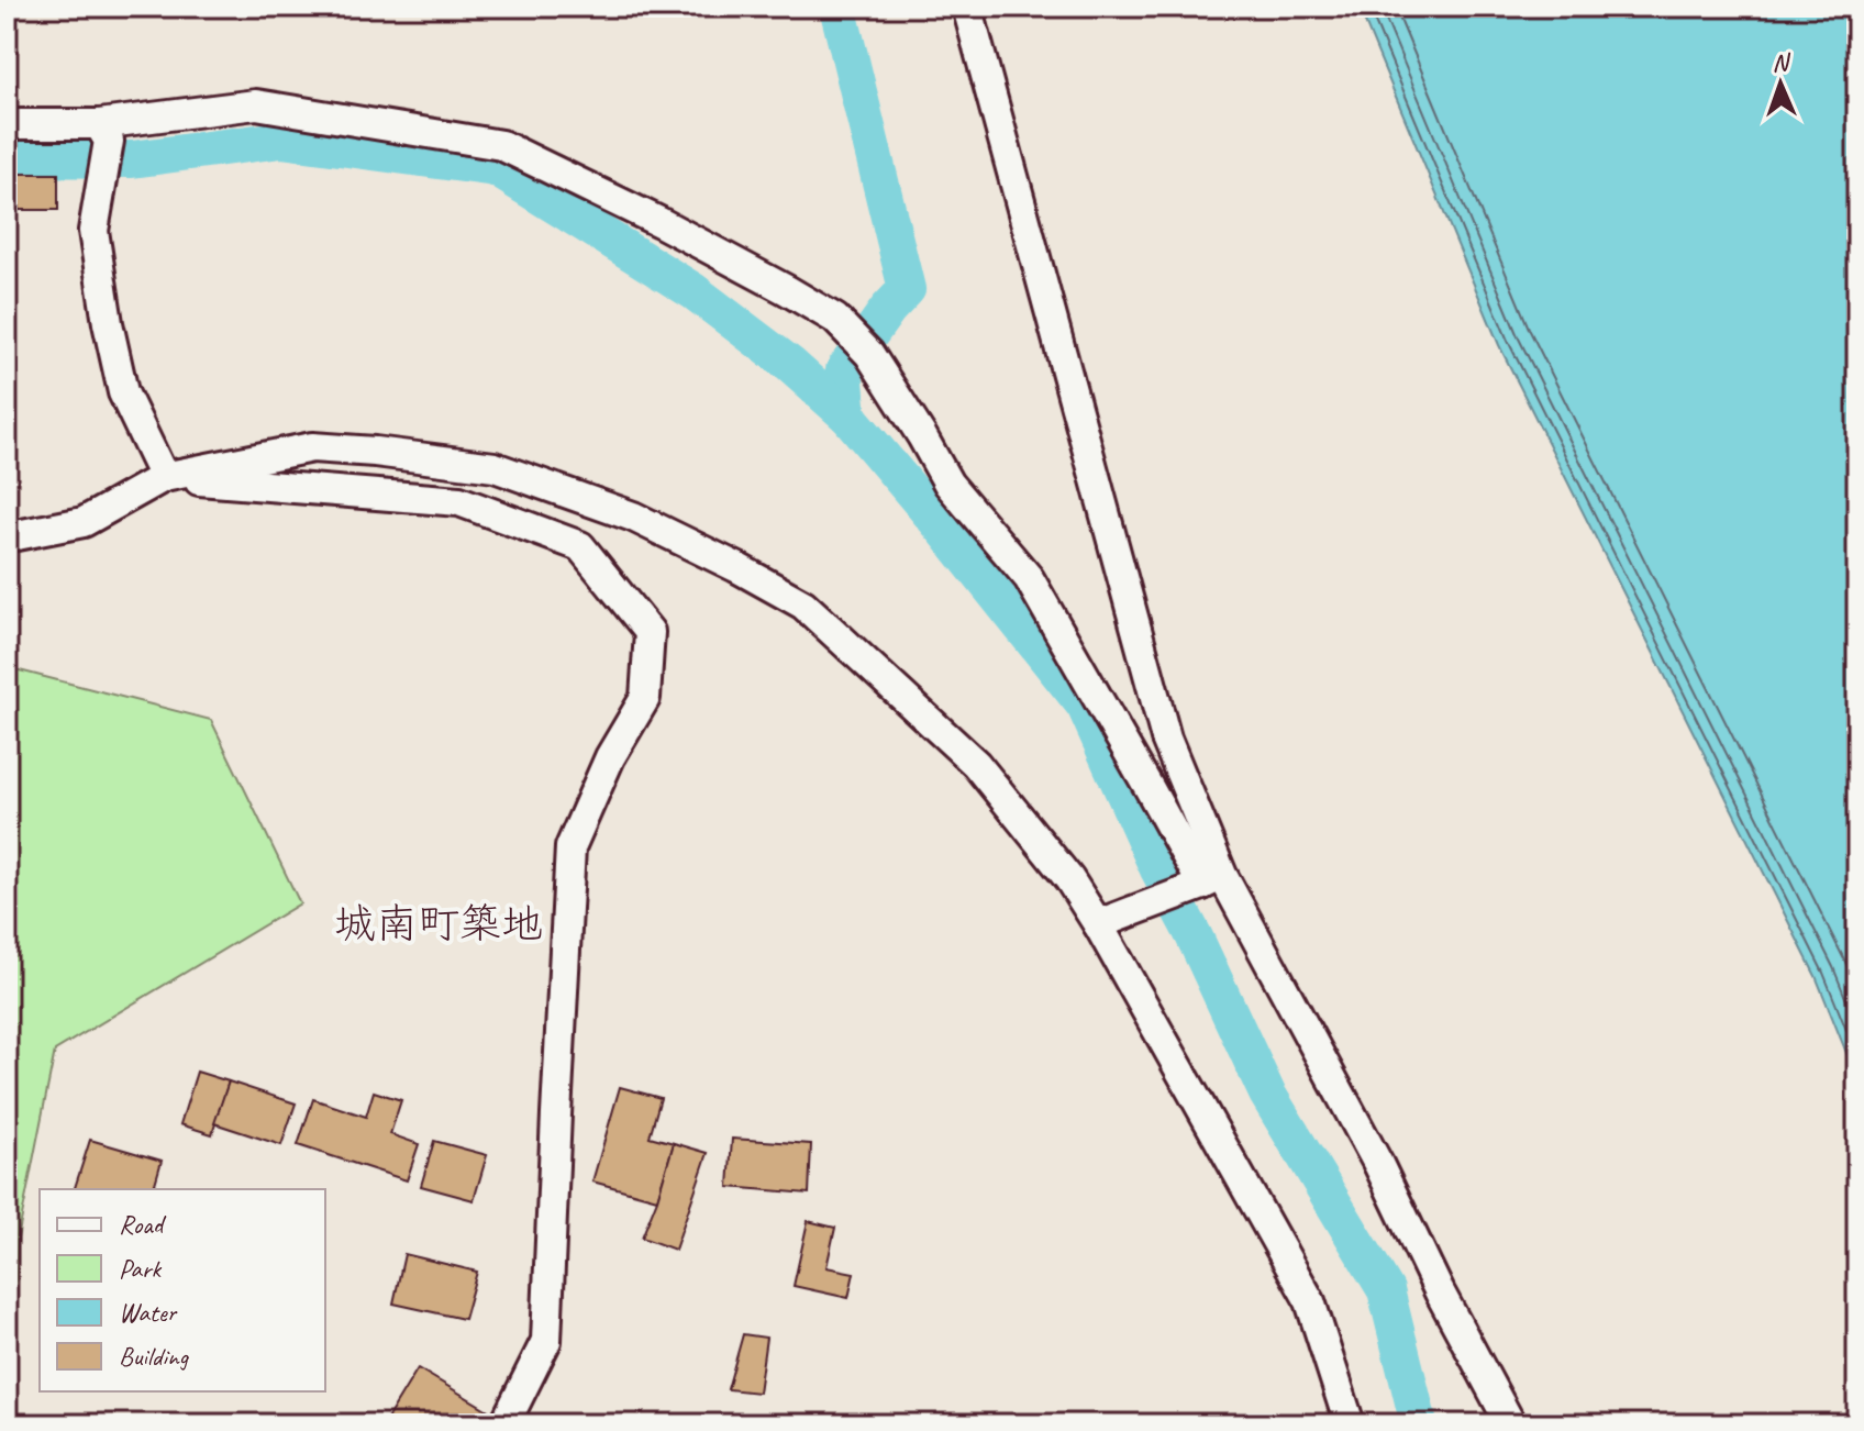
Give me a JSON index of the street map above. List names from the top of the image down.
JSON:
{
  "districts": ["城南町築地"],
  "legend": [
    "Road",
    "Park",
    "Water",
    "Building"
  ],
  "north": "top"
}
